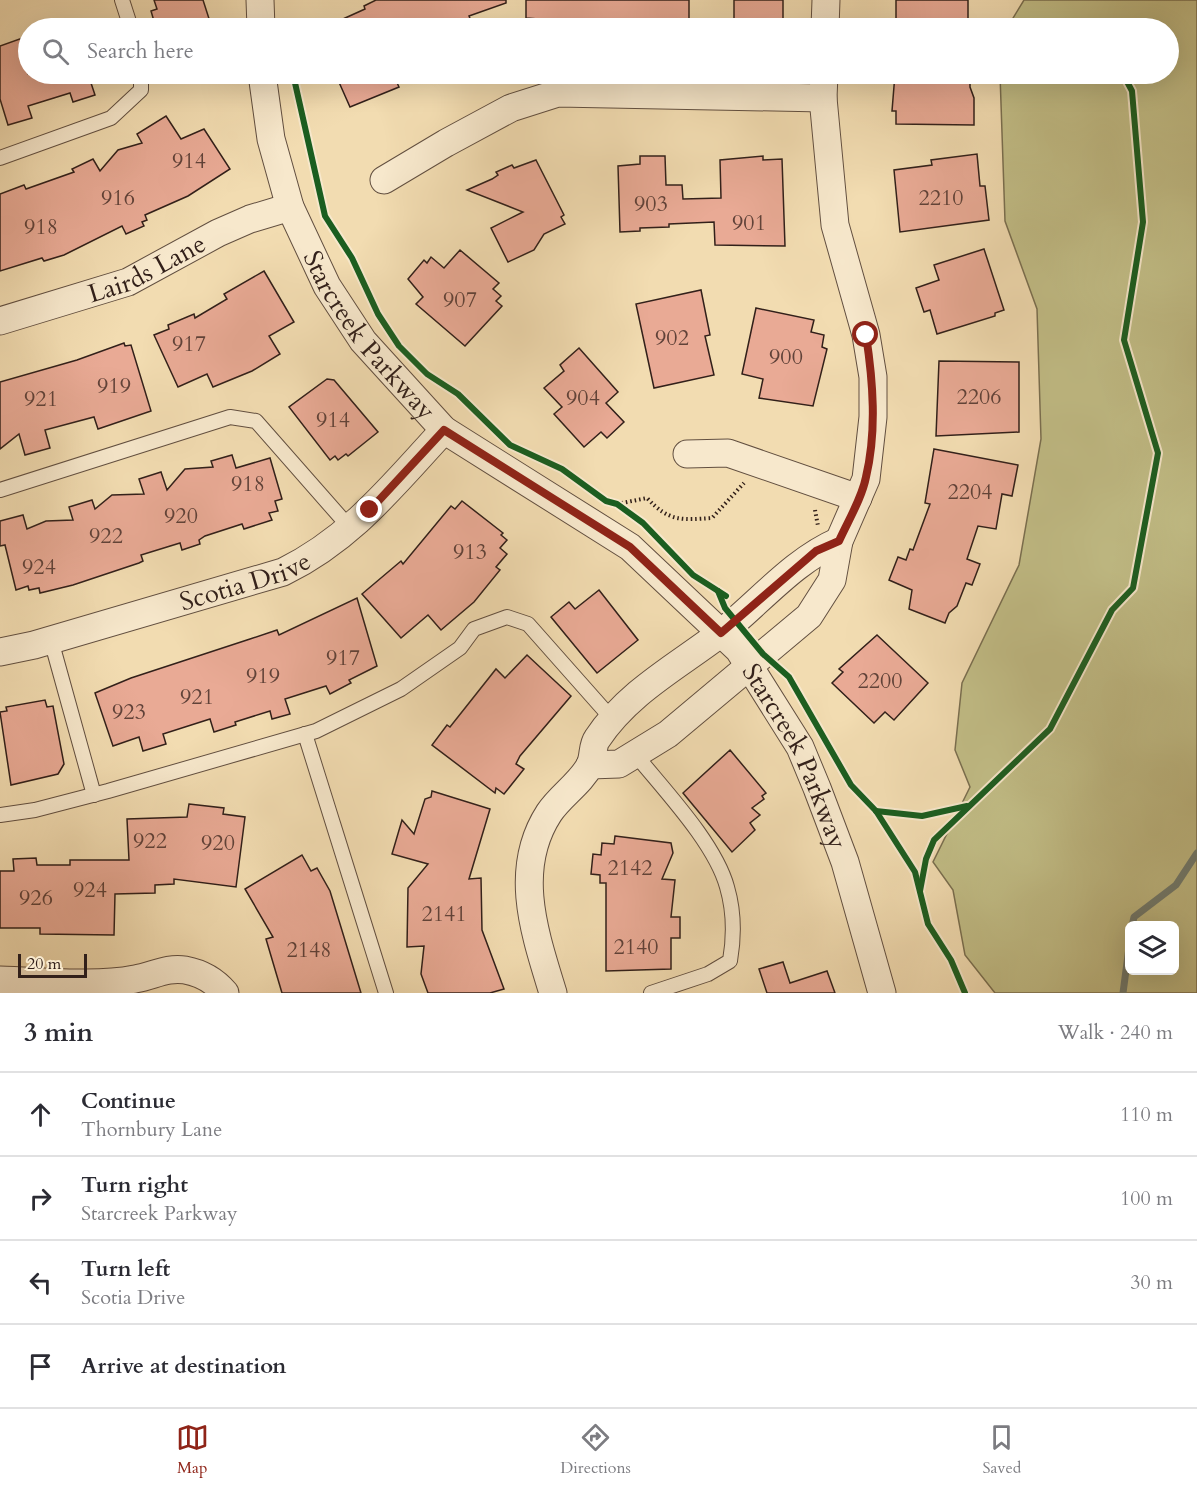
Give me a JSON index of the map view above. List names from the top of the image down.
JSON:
{
  "streets": {
    "street": ["Lairds Lane", "Starcreek Parkway", "Scotia Drive"]
  },
  "crossings": [
    ["Lairds Lane", "Starcreek Parkway"],
    ["Starcreek Parkway", "Scotia Drive"]
  ],
  "house_numbers": [
    "914",
    "916",
    "2210",
    "903",
    "901",
    "918",
    "907",
    "902",
    "917",
    "900",
    "919",
    "2206",
    "904",
    "921",
    "914",
    "918",
    "2204",
    "920",
    "922",
    "913",
    "924",
    "917",
    "919",
    "2200",
    "921",
    "923",
    "922",
    "920",
    "2142",
    "924",
    "926",
    "2141",
    "2140",
    "2148"
  ],
  "scale_bar": "20 m",
  "page": {
    "search": "Search here",
    "scale": "20 m",
    "heading": ["3 min", "Walk · 240 m"],
    "list": [
      ["Continue", "Thornbury Lane", "110 m"],
      ["Turn right", "Starcreek Parkway", "100 m"],
      ["Turn left", "Scotia Drive", "30 m"],
      "Arrive at destination"
    ],
    "nav": ["Map", "Directions", "Saved"]
  }
}
